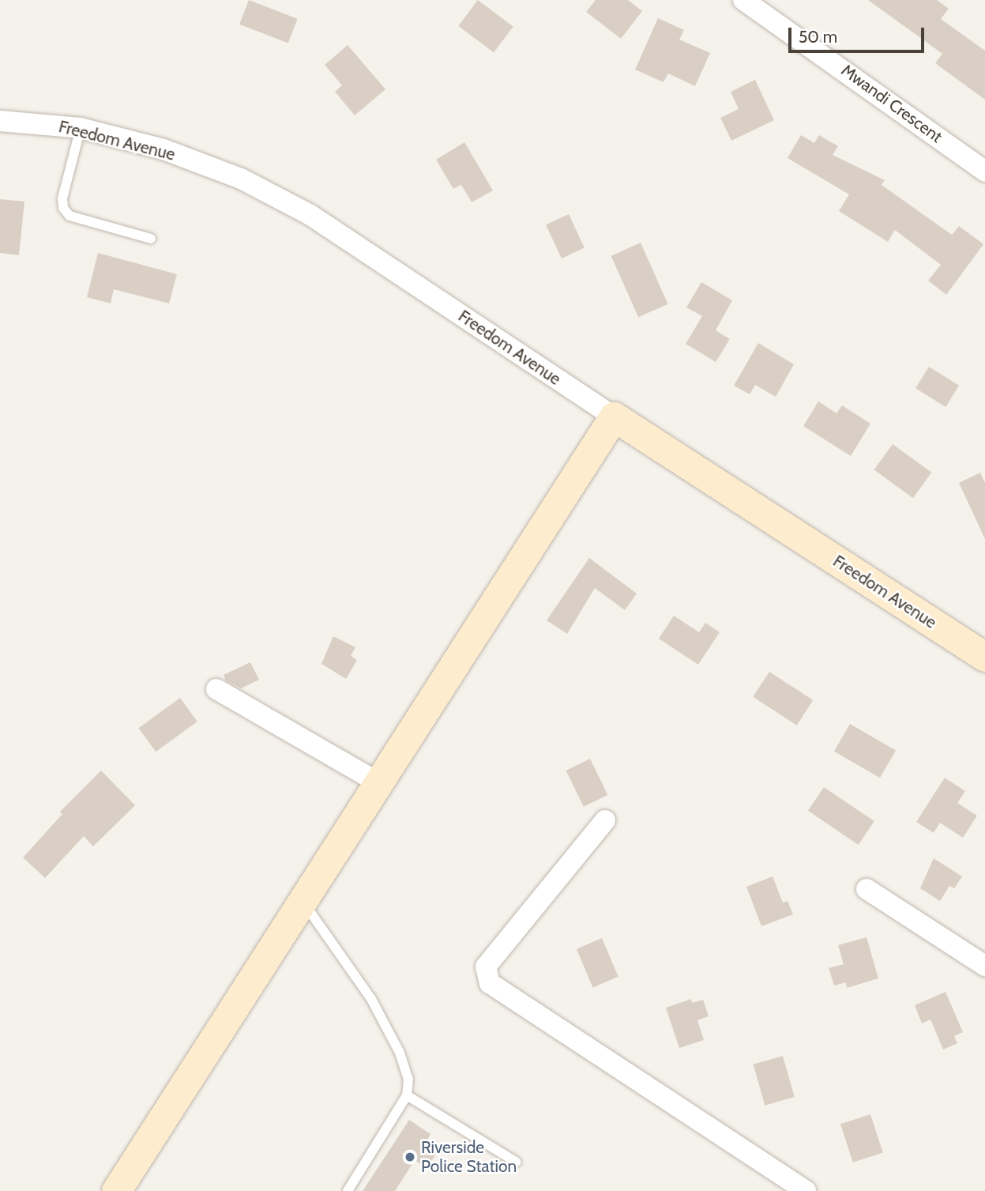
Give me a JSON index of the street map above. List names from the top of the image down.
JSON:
{
  "streets": {
    "main road": ["Freedom Avenue"],
    "street": ["Mwandi Crescent"]
  },
  "places": ["Riverside Police Station"],
  "scale_bar": "50 m"
}
